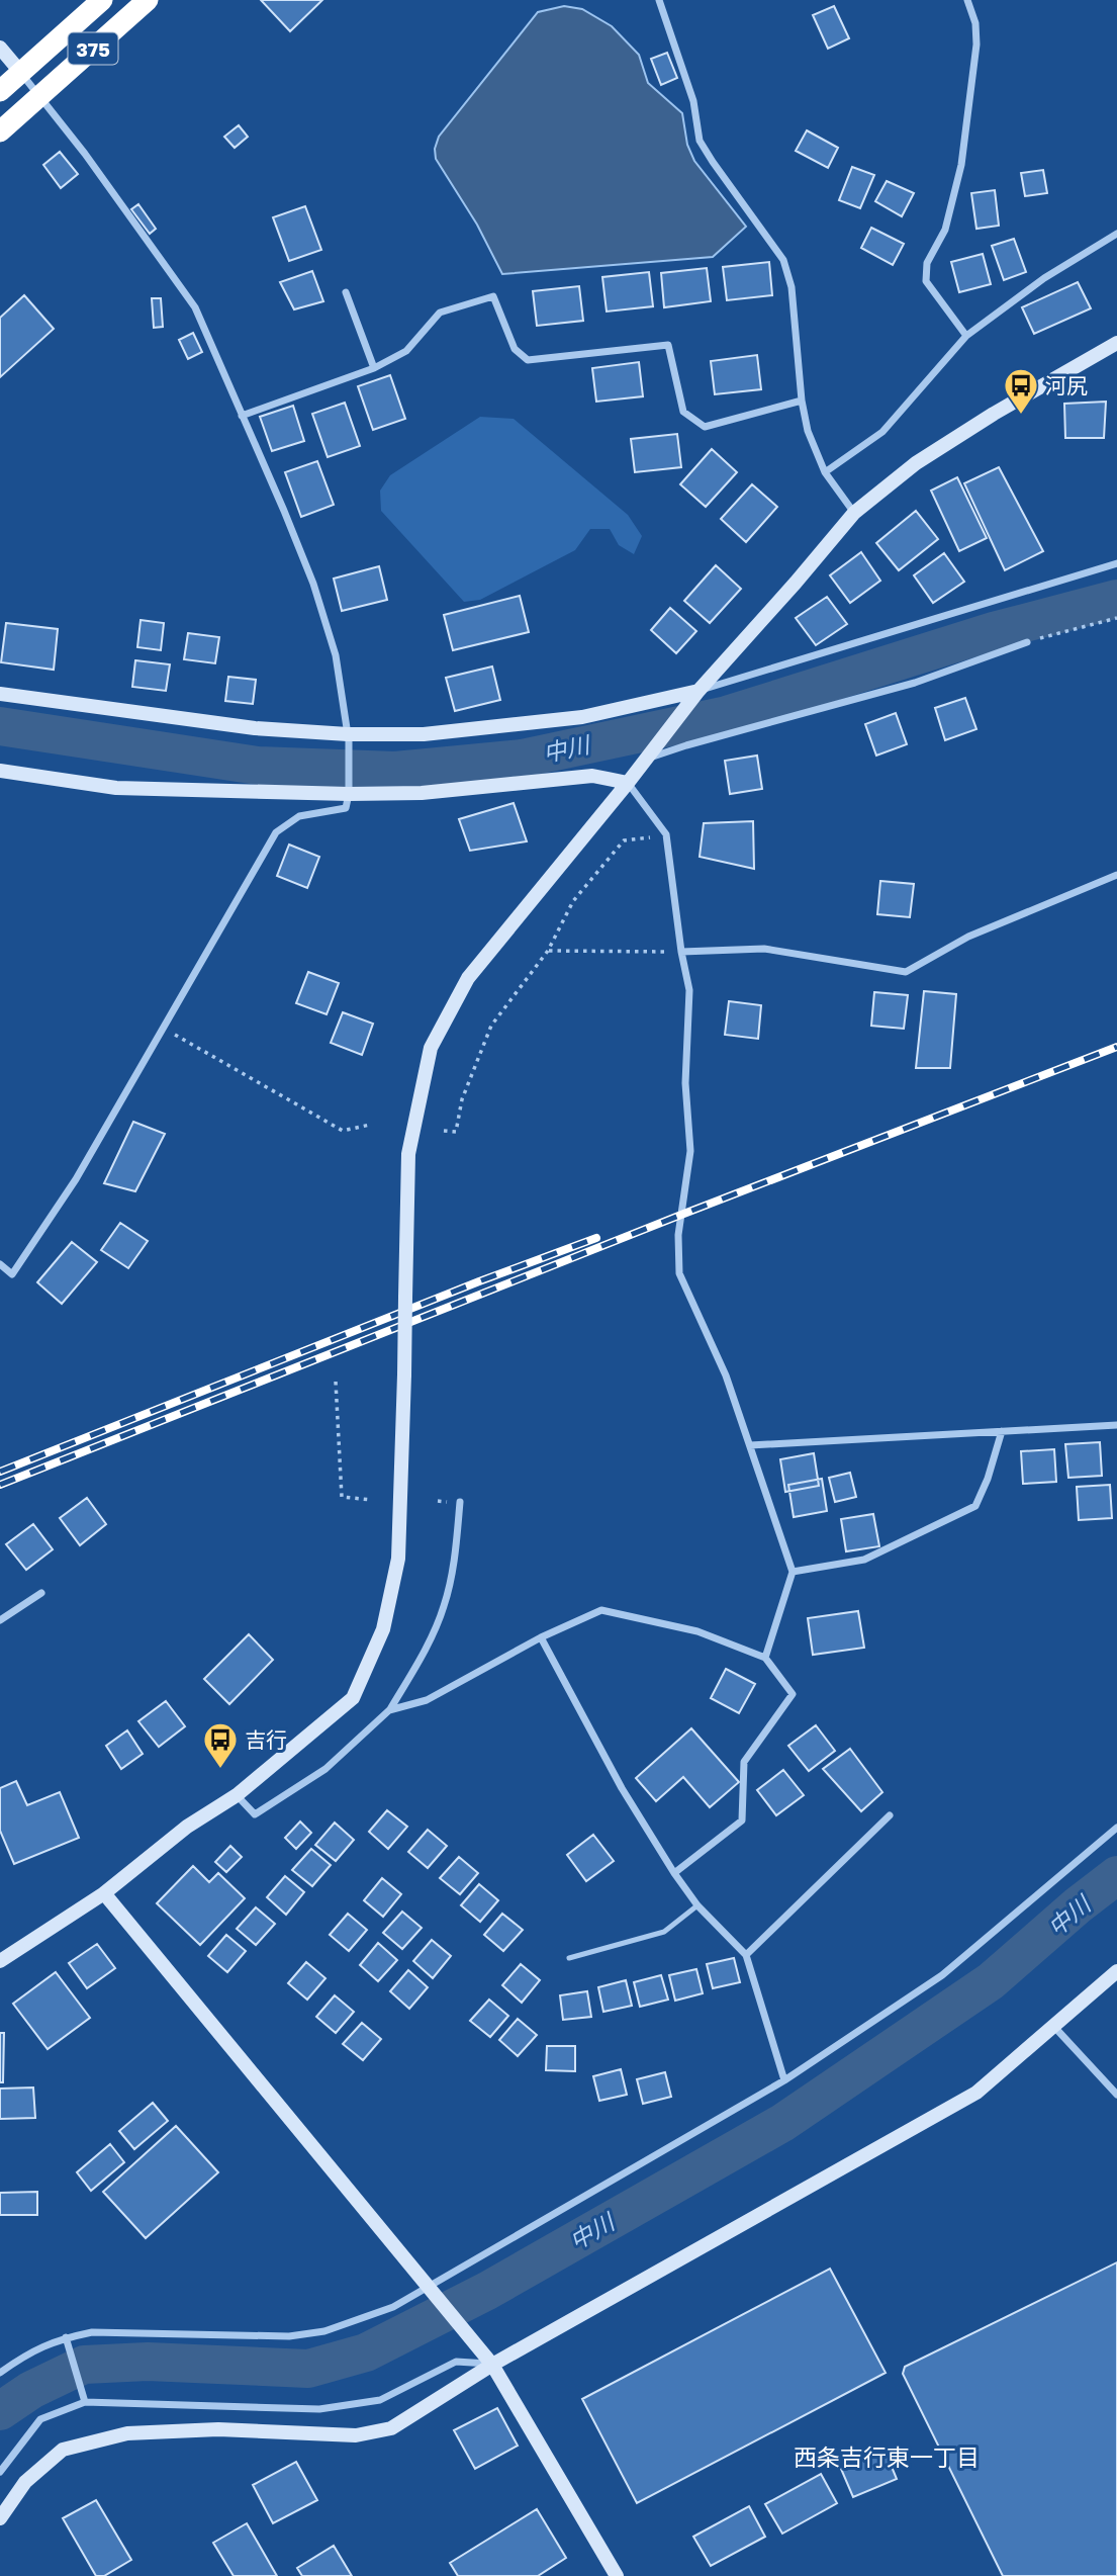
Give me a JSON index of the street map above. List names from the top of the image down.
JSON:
{
  "streets": {
    "highway": ["375"]
  },
  "districts": ["西条吉行東一丁目"],
  "water": ["中川"],
  "places": {
    "bus stop": ["河尻", "吉行"]
  }
}
